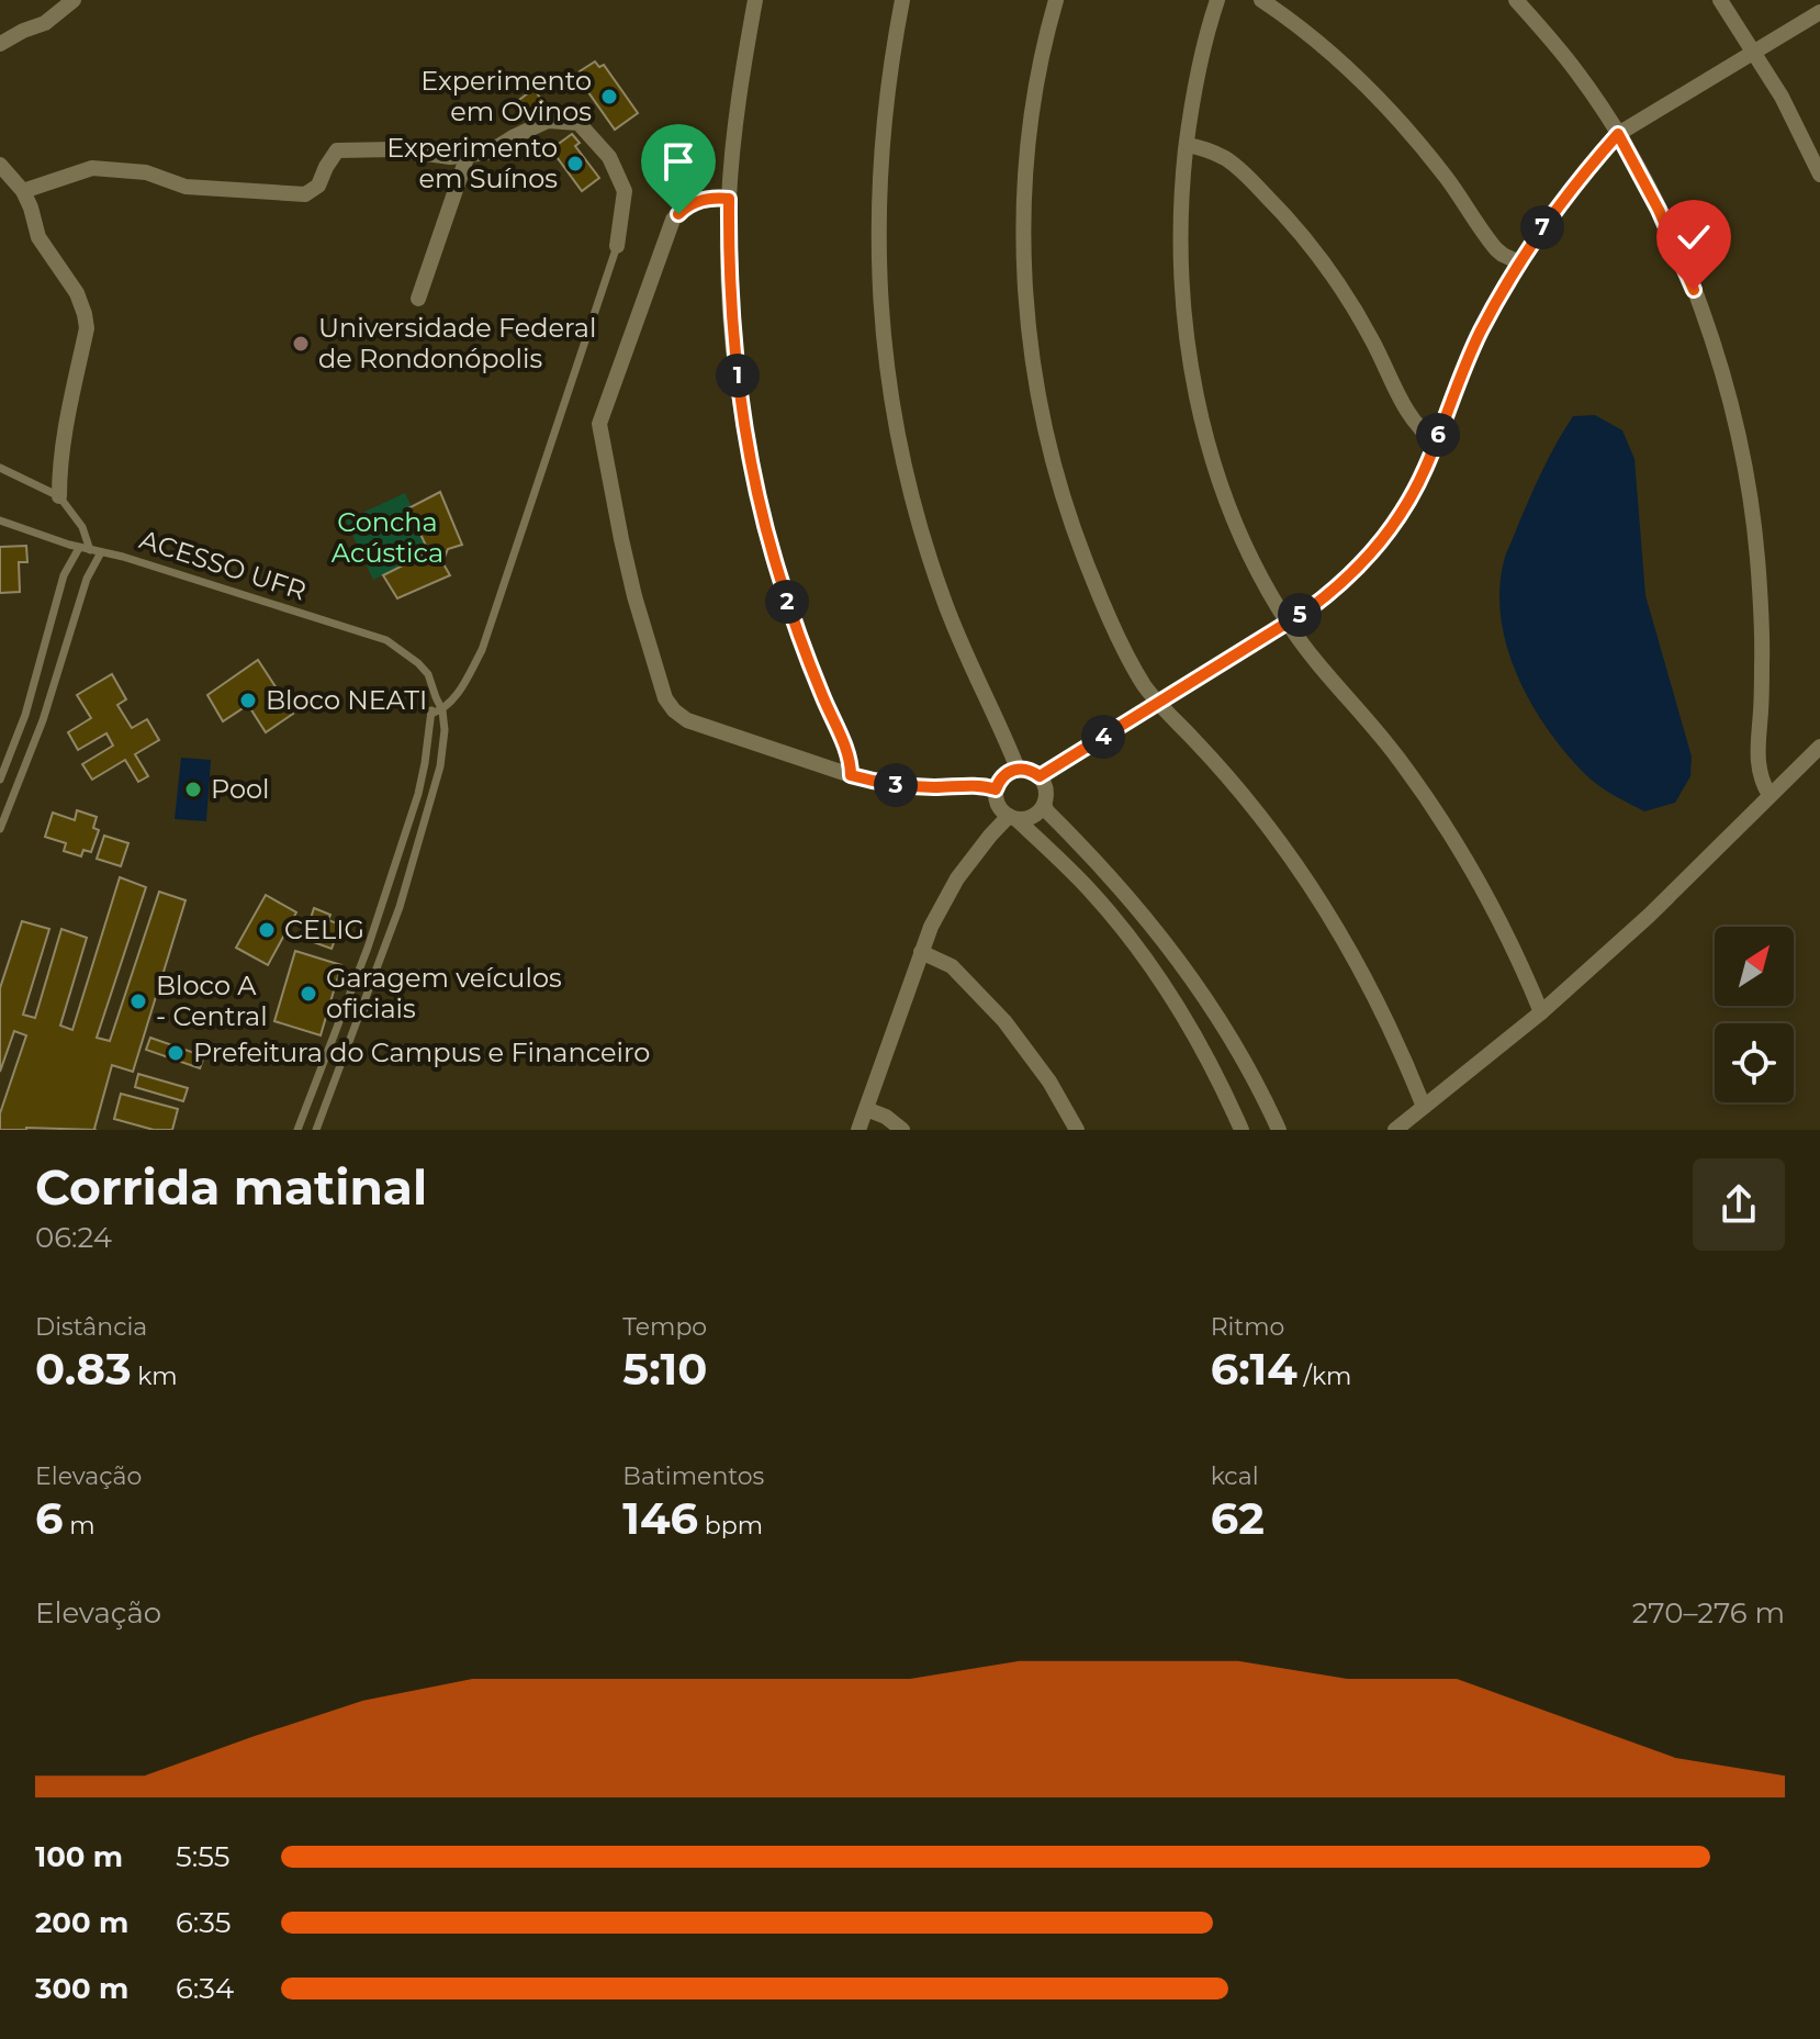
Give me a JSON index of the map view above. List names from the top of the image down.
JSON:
{
  "streets": {
    "lane": ["ACESSO UFR"]
  },
  "parks": ["Concha Acústica"],
  "places": [
    "Experimento em Ovinos",
    "Experimento em Suínos",
    "Universidade Federal de Rondonópolis",
    "Bloco NEATI",
    "Pool",
    "CELIG",
    "Garagem veículos oficiais",
    "Bloco A - Central",
    "Prefeitura do Campus e Financeiro"
  ],
  "north": "top right",
  "page": {
    "pins": [
      "7",
      "1",
      "6",
      "2",
      "5",
      "4",
      "3"
    ],
    "heading": ["Corrida matinal", "06:24"],
    "stats": [
      ["Distância", "0.83 km"],
      ["Tempo", "5:10"],
      ["Ritmo", "6:14 /km"],
      ["Elevação", "6 m"],
      ["Batimentos", "146 bpm"],
      ["kcal", "62"]
    ],
    "chart": ["Elevação", "270–276 m"],
    "list": [
      {
        "name": "100 m",
        "note": "5:55"
      },
      {
        "name": "200 m",
        "note": "6:35"
      },
      {
        "name": "300 m",
        "note": "6:34"
      }
    ]
  }
}
